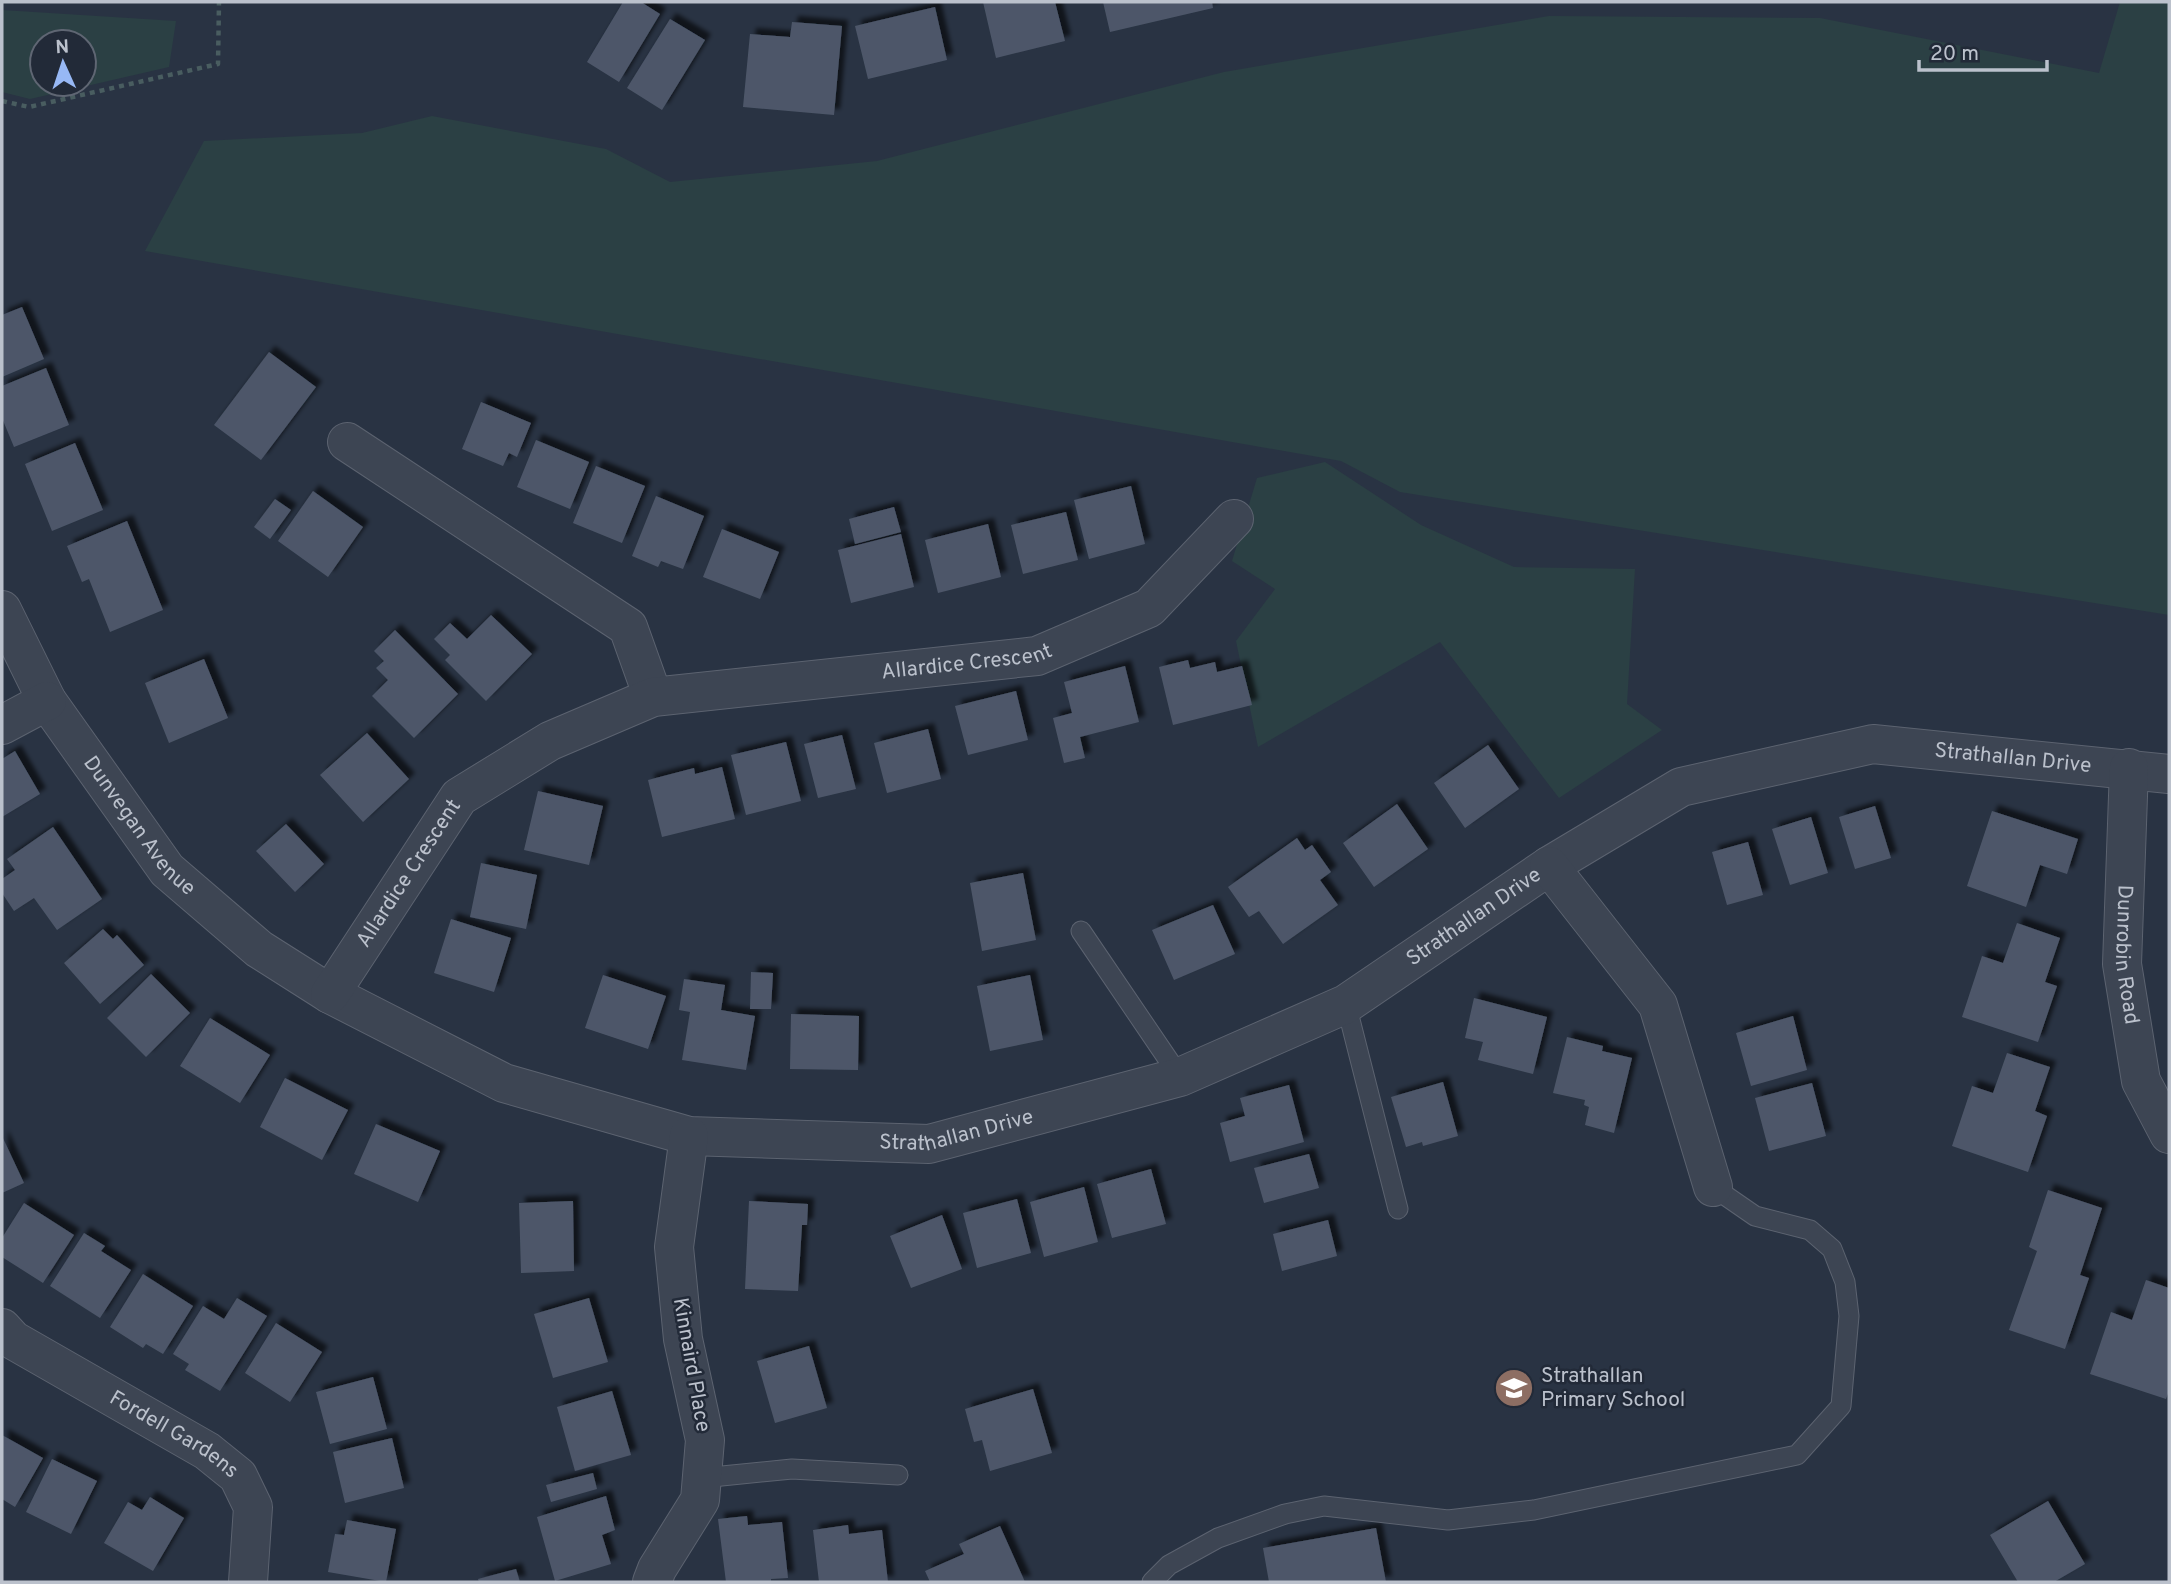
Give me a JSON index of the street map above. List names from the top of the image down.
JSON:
{
  "streets": {
    "street": [
      "Allardice Crescent",
      "Strathallan Drive",
      "Dunvegan Avenue",
      "Dunrobin Road",
      "Kinnaird Place",
      "Fordell Gardens"
    ]
  },
  "crossings": [
    ["Allardice Crescent", "Strathallan Drive"],
    ["Allardice Crescent", "Dunvegan Avenue"],
    ["Strathallan Drive", "Dunvegan Avenue"],
    ["Strathallan Drive", "Dunrobin Road"],
    ["Strathallan Drive", "Kinnaird Place"]
  ],
  "places": {
    "school or university": ["Strathallan Primary School"]
  },
  "scale_bar": "20 m",
  "north": "top"
}
